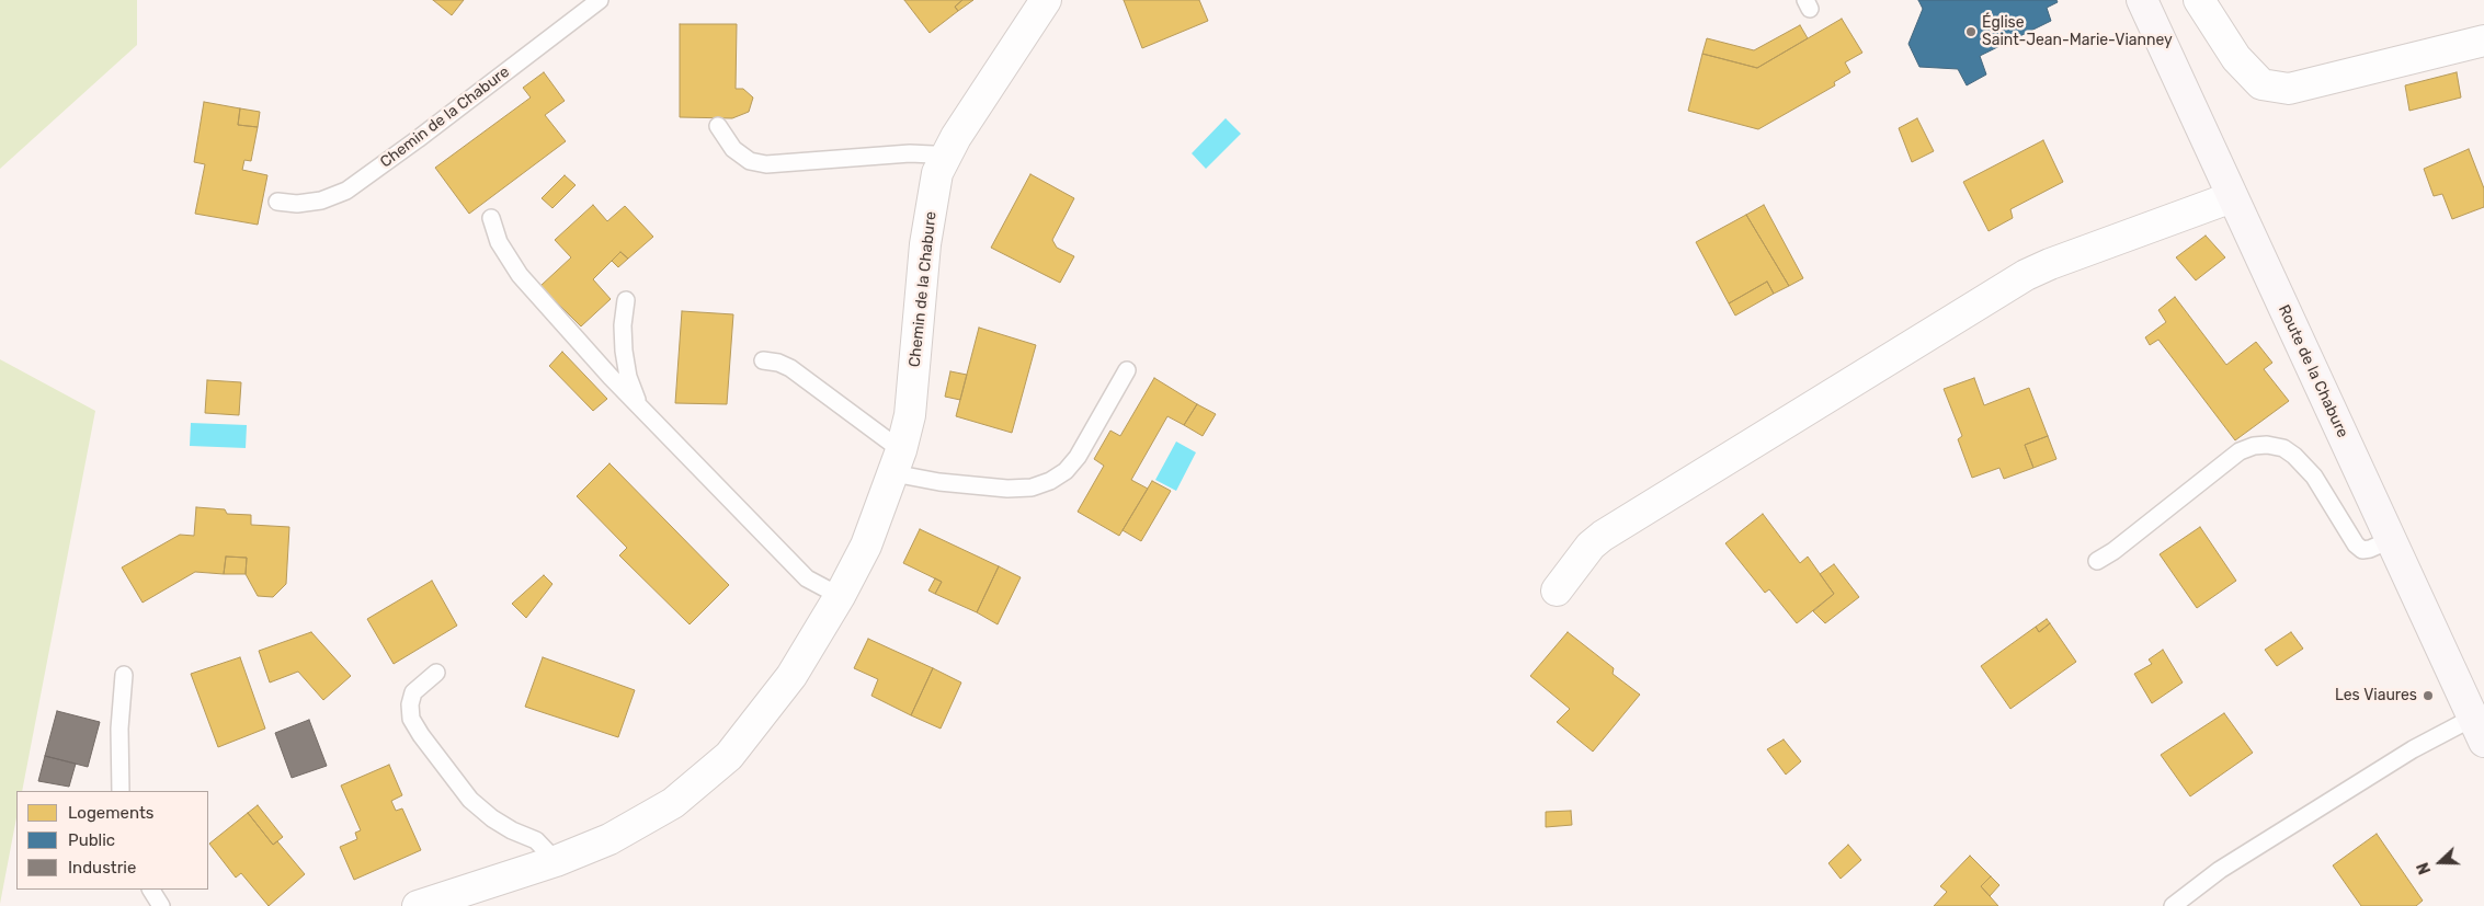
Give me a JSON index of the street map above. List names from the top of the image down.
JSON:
{
  "streets": {
    "main road": ["Route de la Chabure"],
    "street": ["Chemin de la Chabure"]
  },
  "places": ["Église Saint-Jean-Marie-Vianney", "Les Viaures"],
  "legend": ["Logements", "Public", "Industrie"],
  "north": "left"
}
